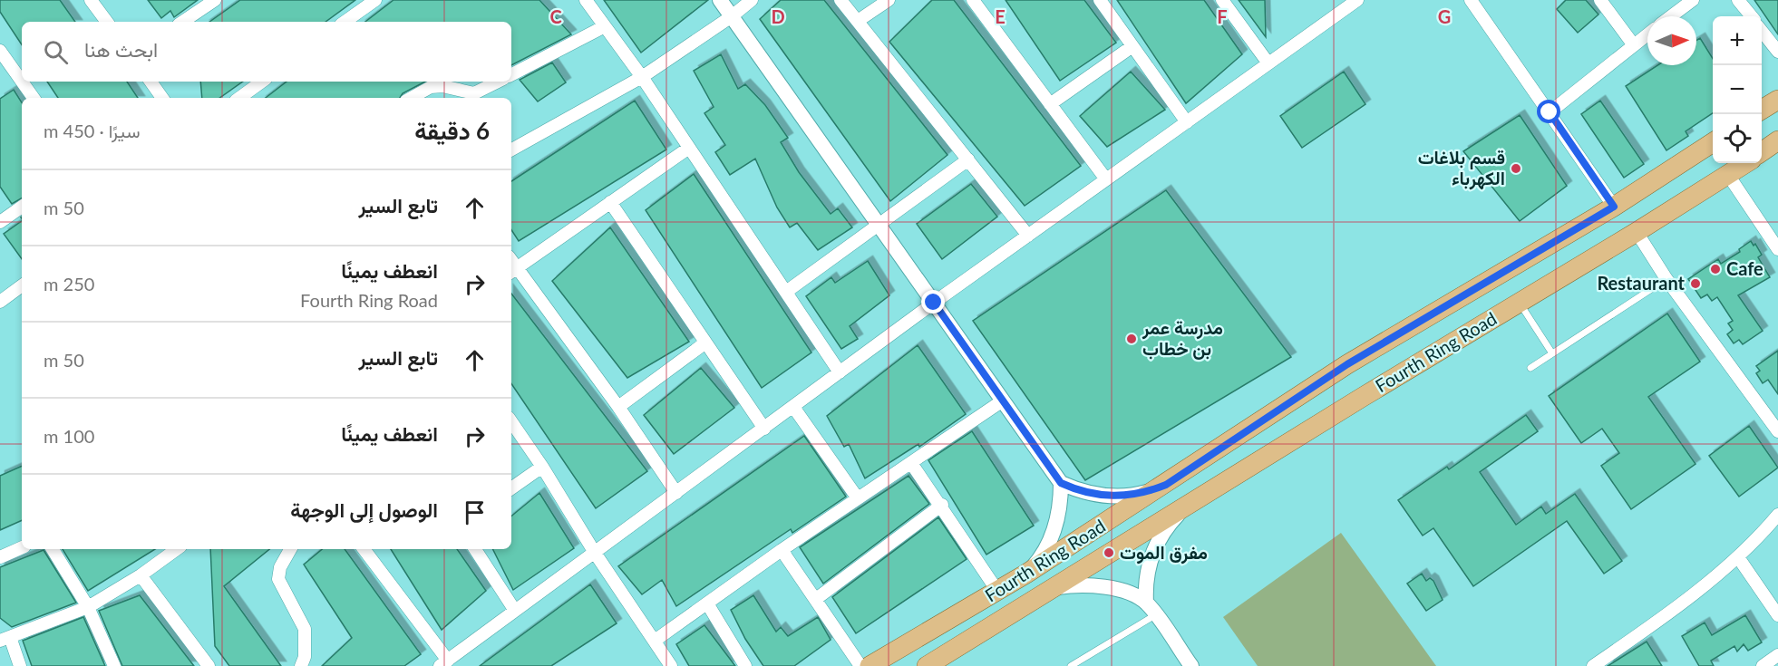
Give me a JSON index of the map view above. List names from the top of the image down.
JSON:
{
  "streets": {
    "main road": ["Fourth Ring Road"]
  },
  "places": [
    "قسم بلاغات الكهرباء",
    "Cafe",
    "Restaurant",
    "مدرسة عمر بن خطاب",
    "مفرق الموت"
  ],
  "north": "right",
  "page": {
    "map_buttons": ["+", "−"],
    "search": "ابحث هنا",
    "heading": ["6 دقيقة", "سيرًا · 450 m"],
    "list": [
      ["تابع السير", "50 m"],
      ["انعطف يمينًا", "Fourth Ring Road", "250 m"],
      ["تابع السير", "50 m"],
      ["انعطف يمينًا", "100 m"],
      "الوصول إلى الوجهة"
    ]
  },
  "grid": {
    "columns": [
      "C",
      "D",
      "E",
      "F",
      "G"
    ]
  }
}
